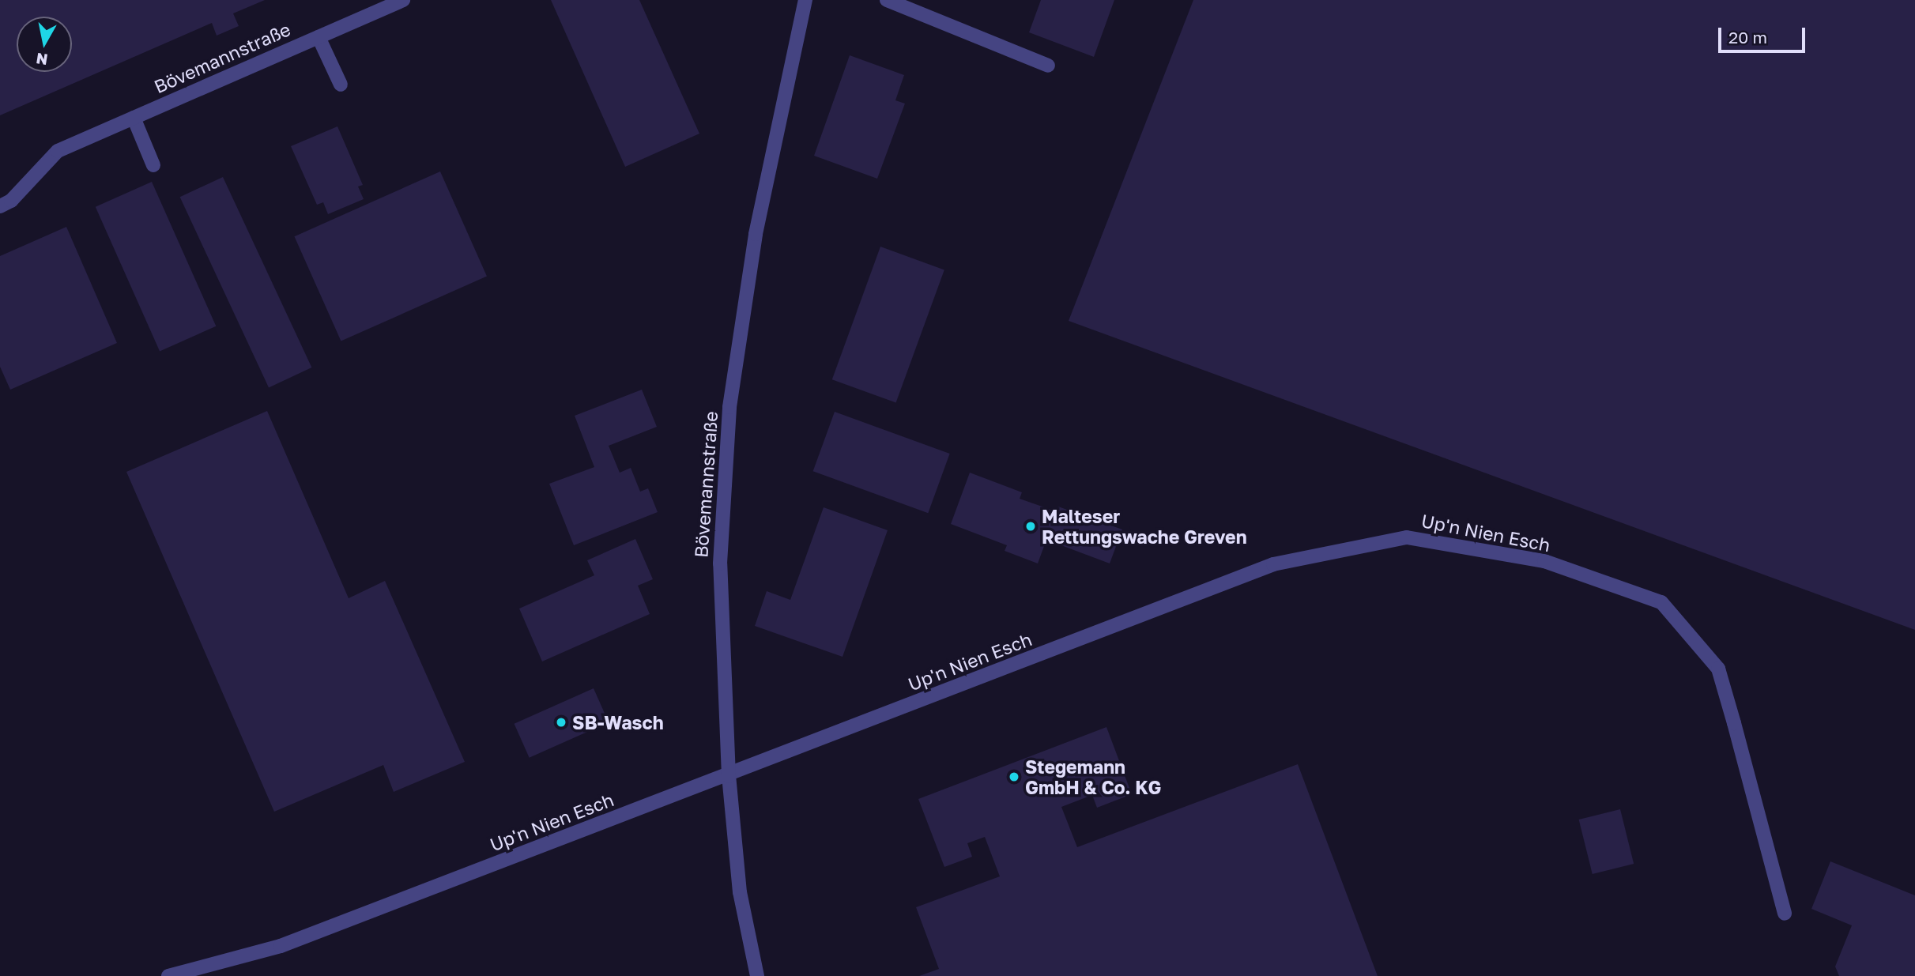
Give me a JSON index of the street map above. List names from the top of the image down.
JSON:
{
  "streets": {
    "street": ["Bövemannstraße", "Up'n Nien Esch"]
  },
  "crossings": [
    ["Bövemannstraße", "Up'n Nien Esch"]
  ],
  "places": ["Malteser Rettungswache Greven", "SB-Wasch", "Stegemann GmbH & Co. KG"],
  "scale_bar": "20 m",
  "north": "bottom"
}
